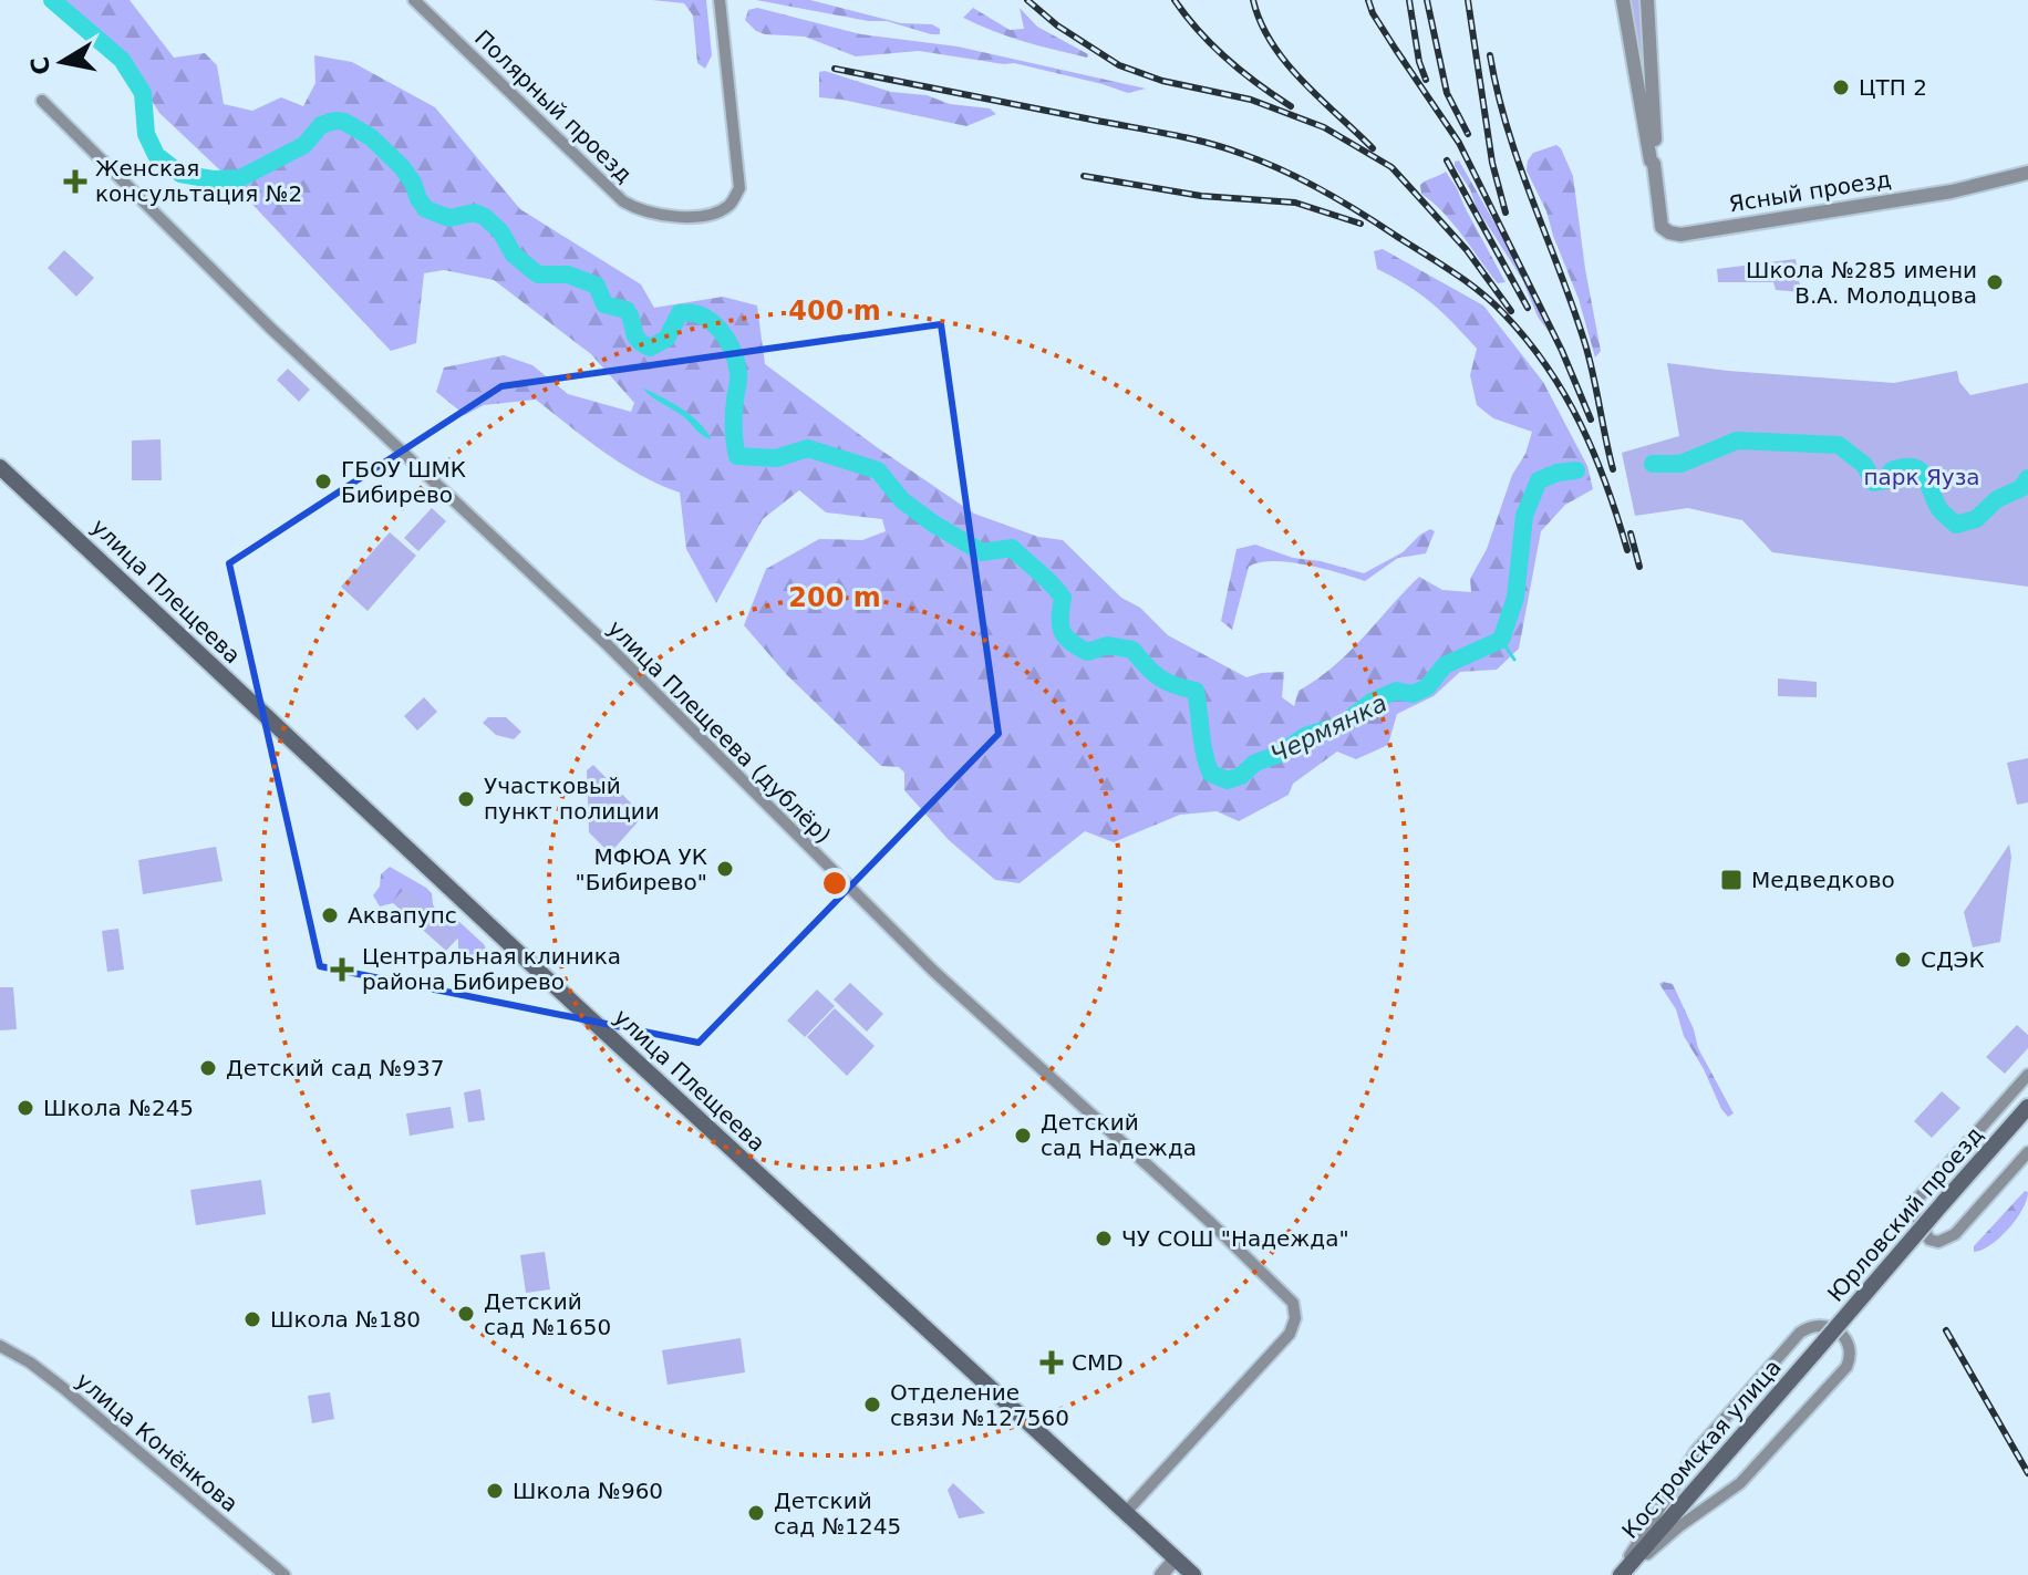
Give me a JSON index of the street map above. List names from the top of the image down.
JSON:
{
  "streets": {
    "main road": ["улица Плещеева", "Юрловский проезд", "Костромская улица"],
    "street": [
      "Полярный проезд",
      "Ясный проезд",
      "улица Плещеева (дублёр)",
      "улица Конёнкова"
    ]
  },
  "crossings": [
    ["улица Плещеева", "улица Плещеева (дублёр)"],
    ["Юрловский проезд", "Костромская улица"]
  ],
  "water": ["Чермянка"],
  "parks": ["парк Яуза"],
  "places": {
    "other": [
      "ЦТП 2",
      "Школа №285 имени В.А. Молодцова",
      "ГБОУ ШМК Бибирево",
      "Участковый пункт полиции",
      "МФЮА УК \"Бибирево\"",
      "Аквапупс",
      "СДЭК",
      "Детский сад №937",
      "Школа №245",
      "Детский сад Надежда",
      "ЧУ СОШ \"Надежда\"",
      "Детский сад №1650",
      "Школа №180",
      "Отделение связи №127560",
      "Школа №960",
      "Детский сад №1245"
    ],
    "health": ["Женская консультация №2", "Центральная клиника района Бибирево", "CMD"],
    "transit": ["Медведково"]
  },
  "north": "left",
  "rings": ["400 m", "200 m"]
}
